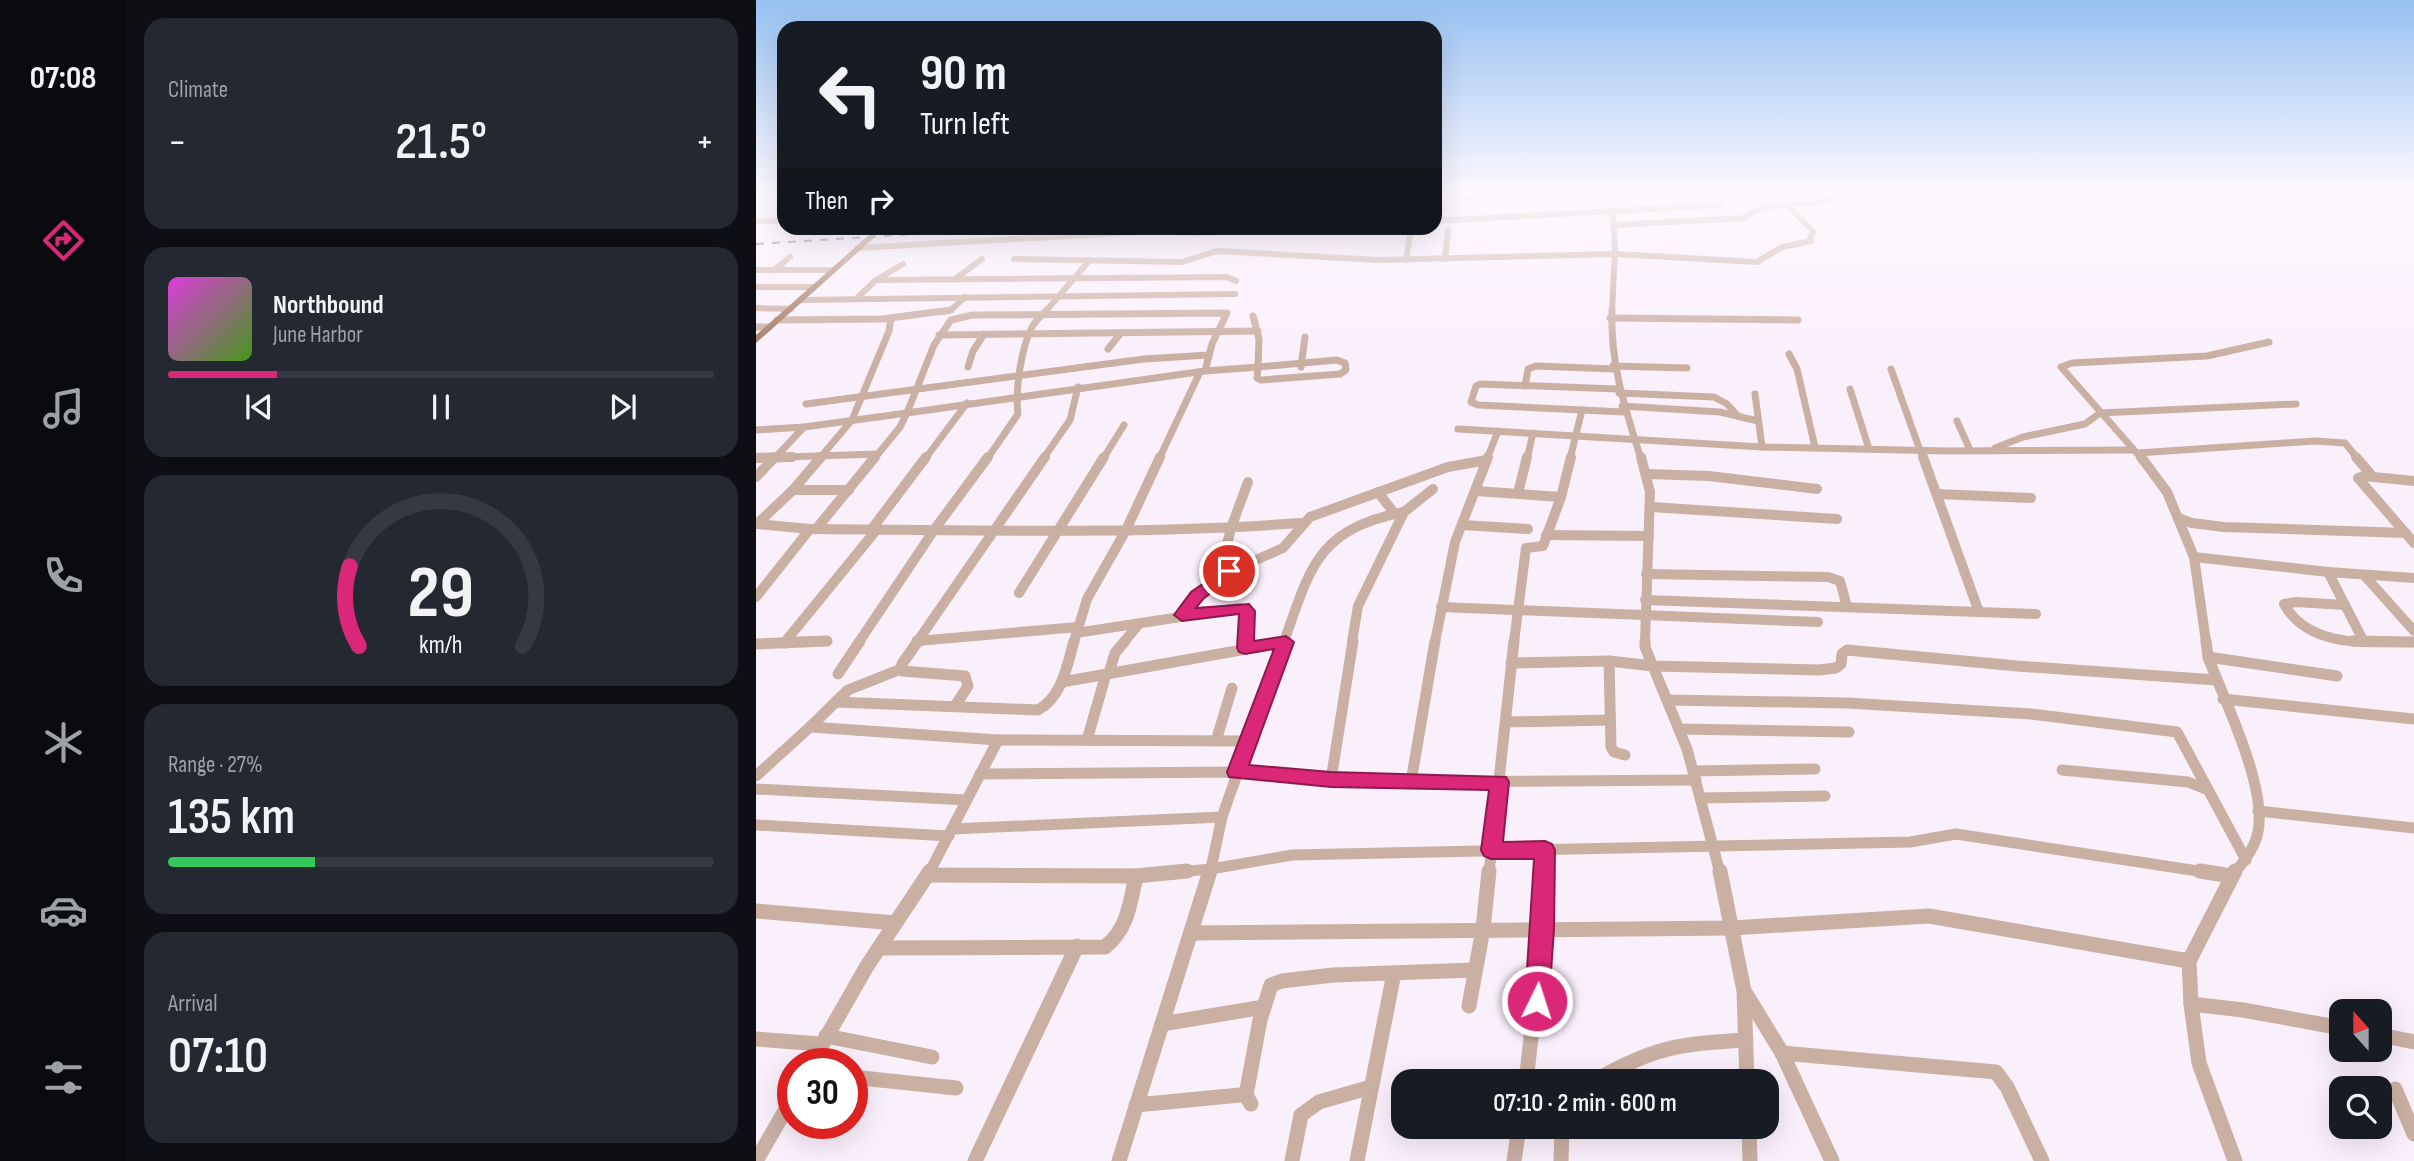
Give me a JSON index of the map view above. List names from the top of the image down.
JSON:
{
  "north": "top",
  "page": {
    "tabs": "07:08",
    "tile": [
      "Climate",
      ["Range · 27%", "135 km"],
      ["Arrival", "07:10"]
    ],
    "turn": ["90 m", "Turn left"],
    "heat": ["−", "21.5°", "+"],
    "then": "Then",
    "song": ["Northbound", "June Harbor"],
    "limit": "30",
    "trip": "07:10 · 2 min · 600 m",
    "gauge": ["29", "km/h"]
  }
}
